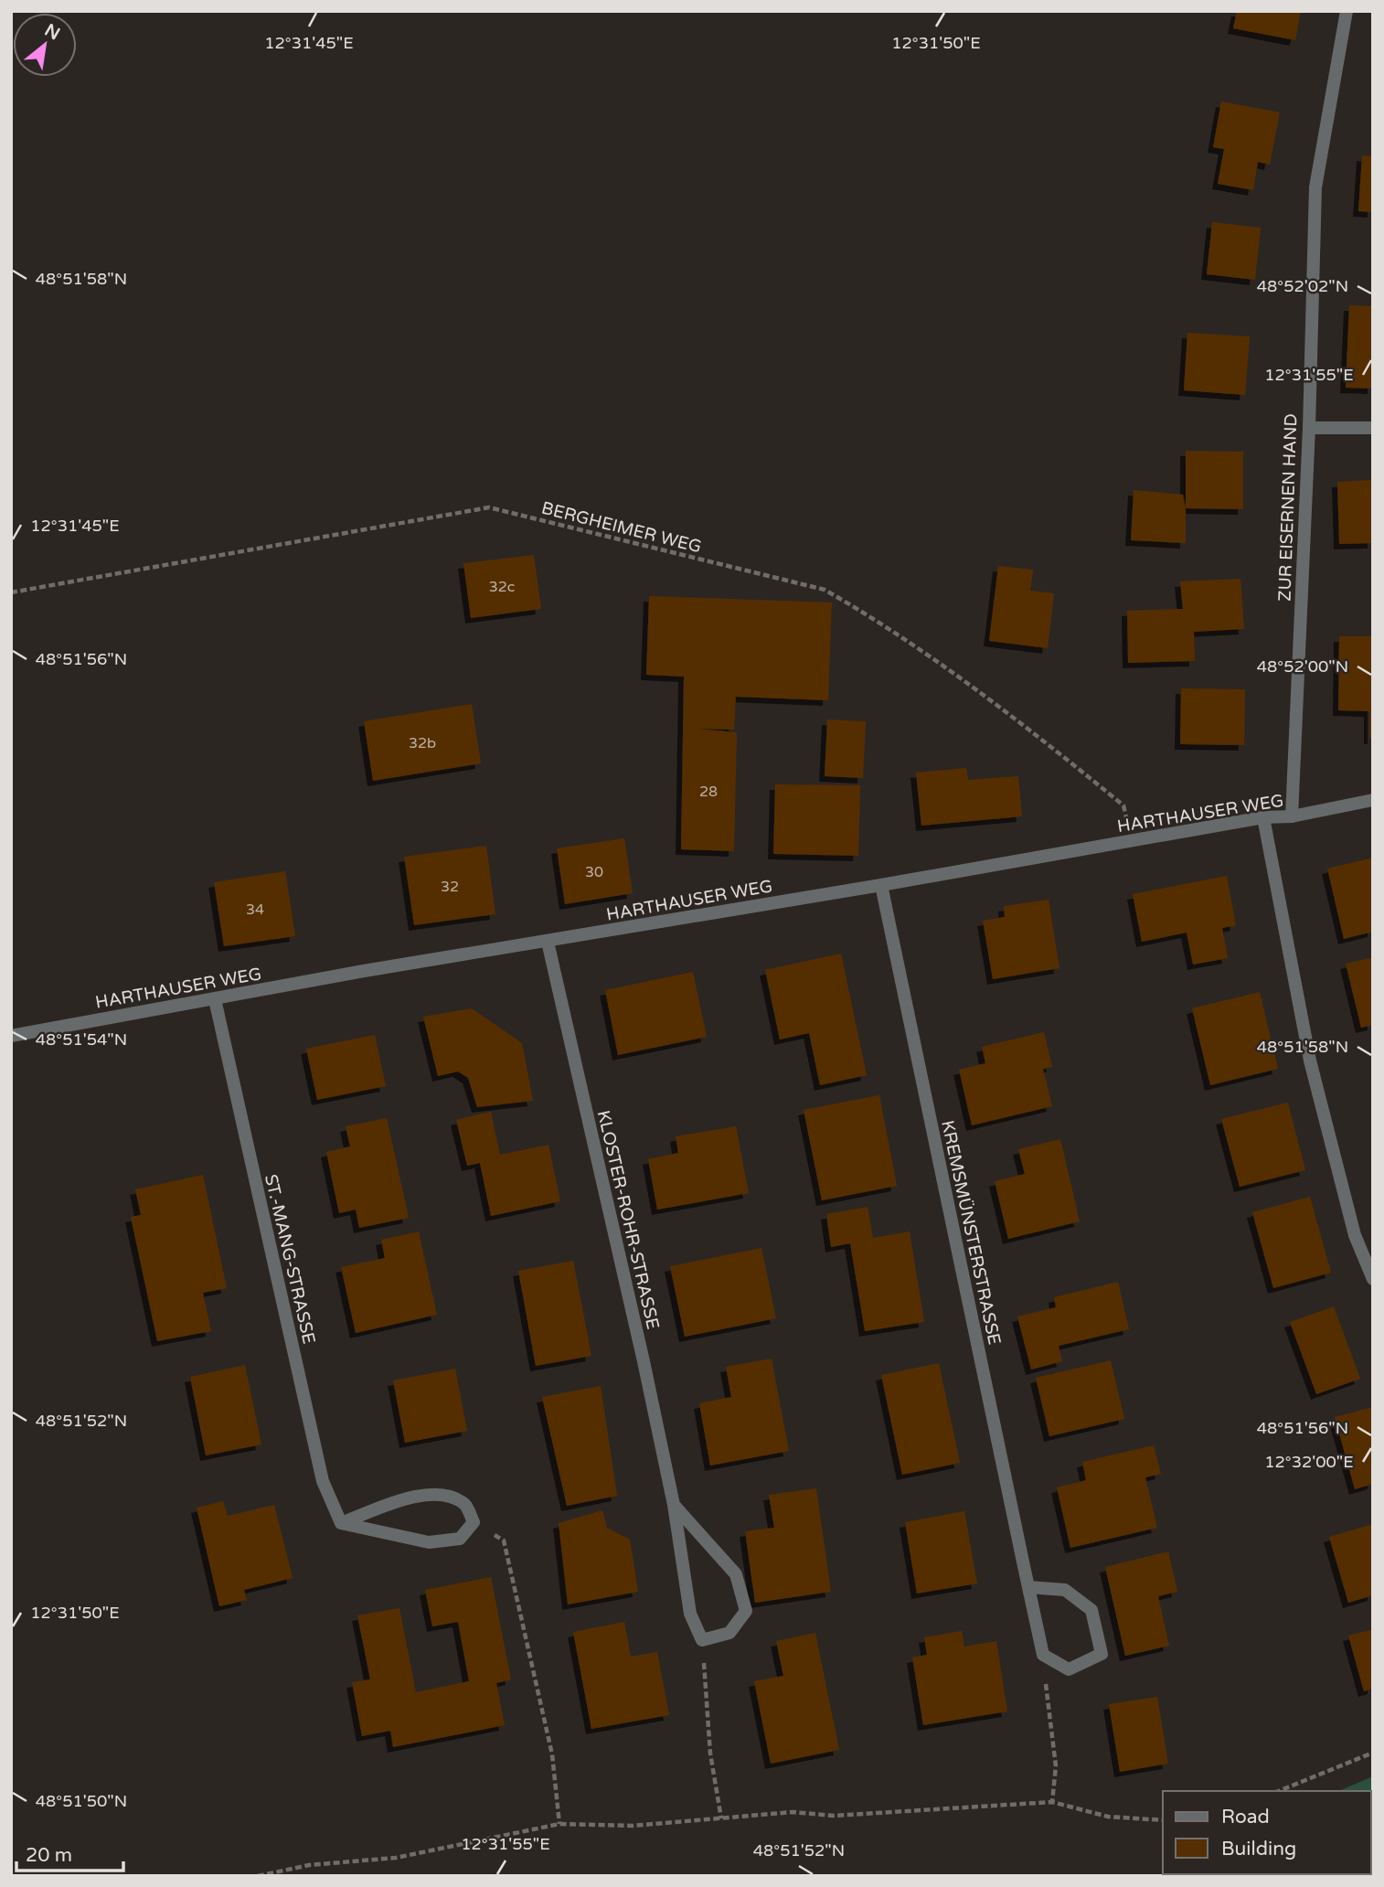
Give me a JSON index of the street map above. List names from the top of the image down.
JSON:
{
  "streets": {
    "street": [
      "ZUR EISERNEN HAND",
      "HARTHAUSER WEG",
      "KLOSTER-ROHR-STRASSE",
      "KREMSMÜNSTERSTRASSE",
      "ST.-MANG-STRASSE"
    ],
    "path": ["BERGHEIMER WEG"]
  },
  "crossings": [
    ["ZUR EISERNEN HAND", "HARTHAUSER WEG"],
    ["BERGHEIMER WEG", "HARTHAUSER WEG"],
    ["HARTHAUSER WEG", "KLOSTER-ROHR-STRASSE"],
    ["HARTHAUSER WEG", "KREMSMÜNSTERSTRASSE"],
    ["HARTHAUSER WEG", "ST.-MANG-STRASSE"]
  ],
  "house_numbers": [
    "32c",
    "32b",
    "28",
    "30",
    "32",
    "34"
  ],
  "legend": ["Road", "Building"],
  "scale_bar": "20 m",
  "north": "top right",
  "coordinates": [
    "12°31'45\"E",
    "12°31'50\"E",
    "48°51'58\"N",
    "48°52'02\"N",
    "12°31'55\"E",
    "48°51'56\"N",
    "48°52'00\"N",
    "48°51'54\"N",
    "48°51'52\"N",
    "12°32'00\"E",
    "48°51'50\"N"
  ]
}
